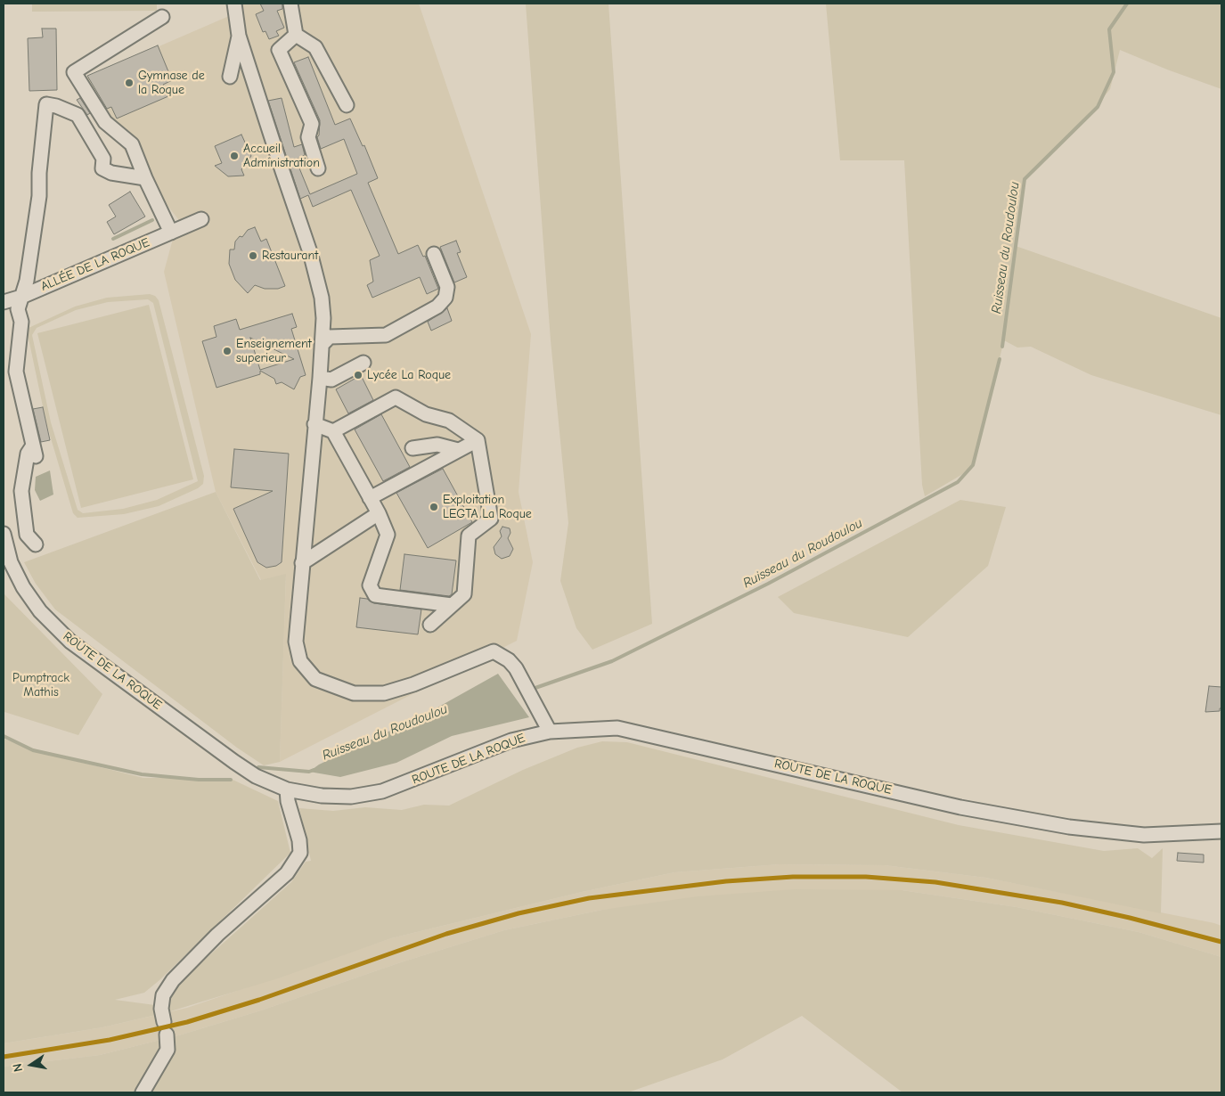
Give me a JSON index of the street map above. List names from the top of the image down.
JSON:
{
  "streets": {
    "street": ["ALLÉE DE LA ROQUE", "ROUTE DE LA ROQUE"]
  },
  "water": ["Ruisseau du Roudoulou"],
  "parks": ["Pumptrack Mathis"],
  "places": [
    "Gymnase de la Roque",
    "Accueil Administration",
    "Restaurant",
    "Enseignement superieur",
    "Lycée La Roque",
    "Exploitation LEGTA La Roque"
  ],
  "north": "left"
}
